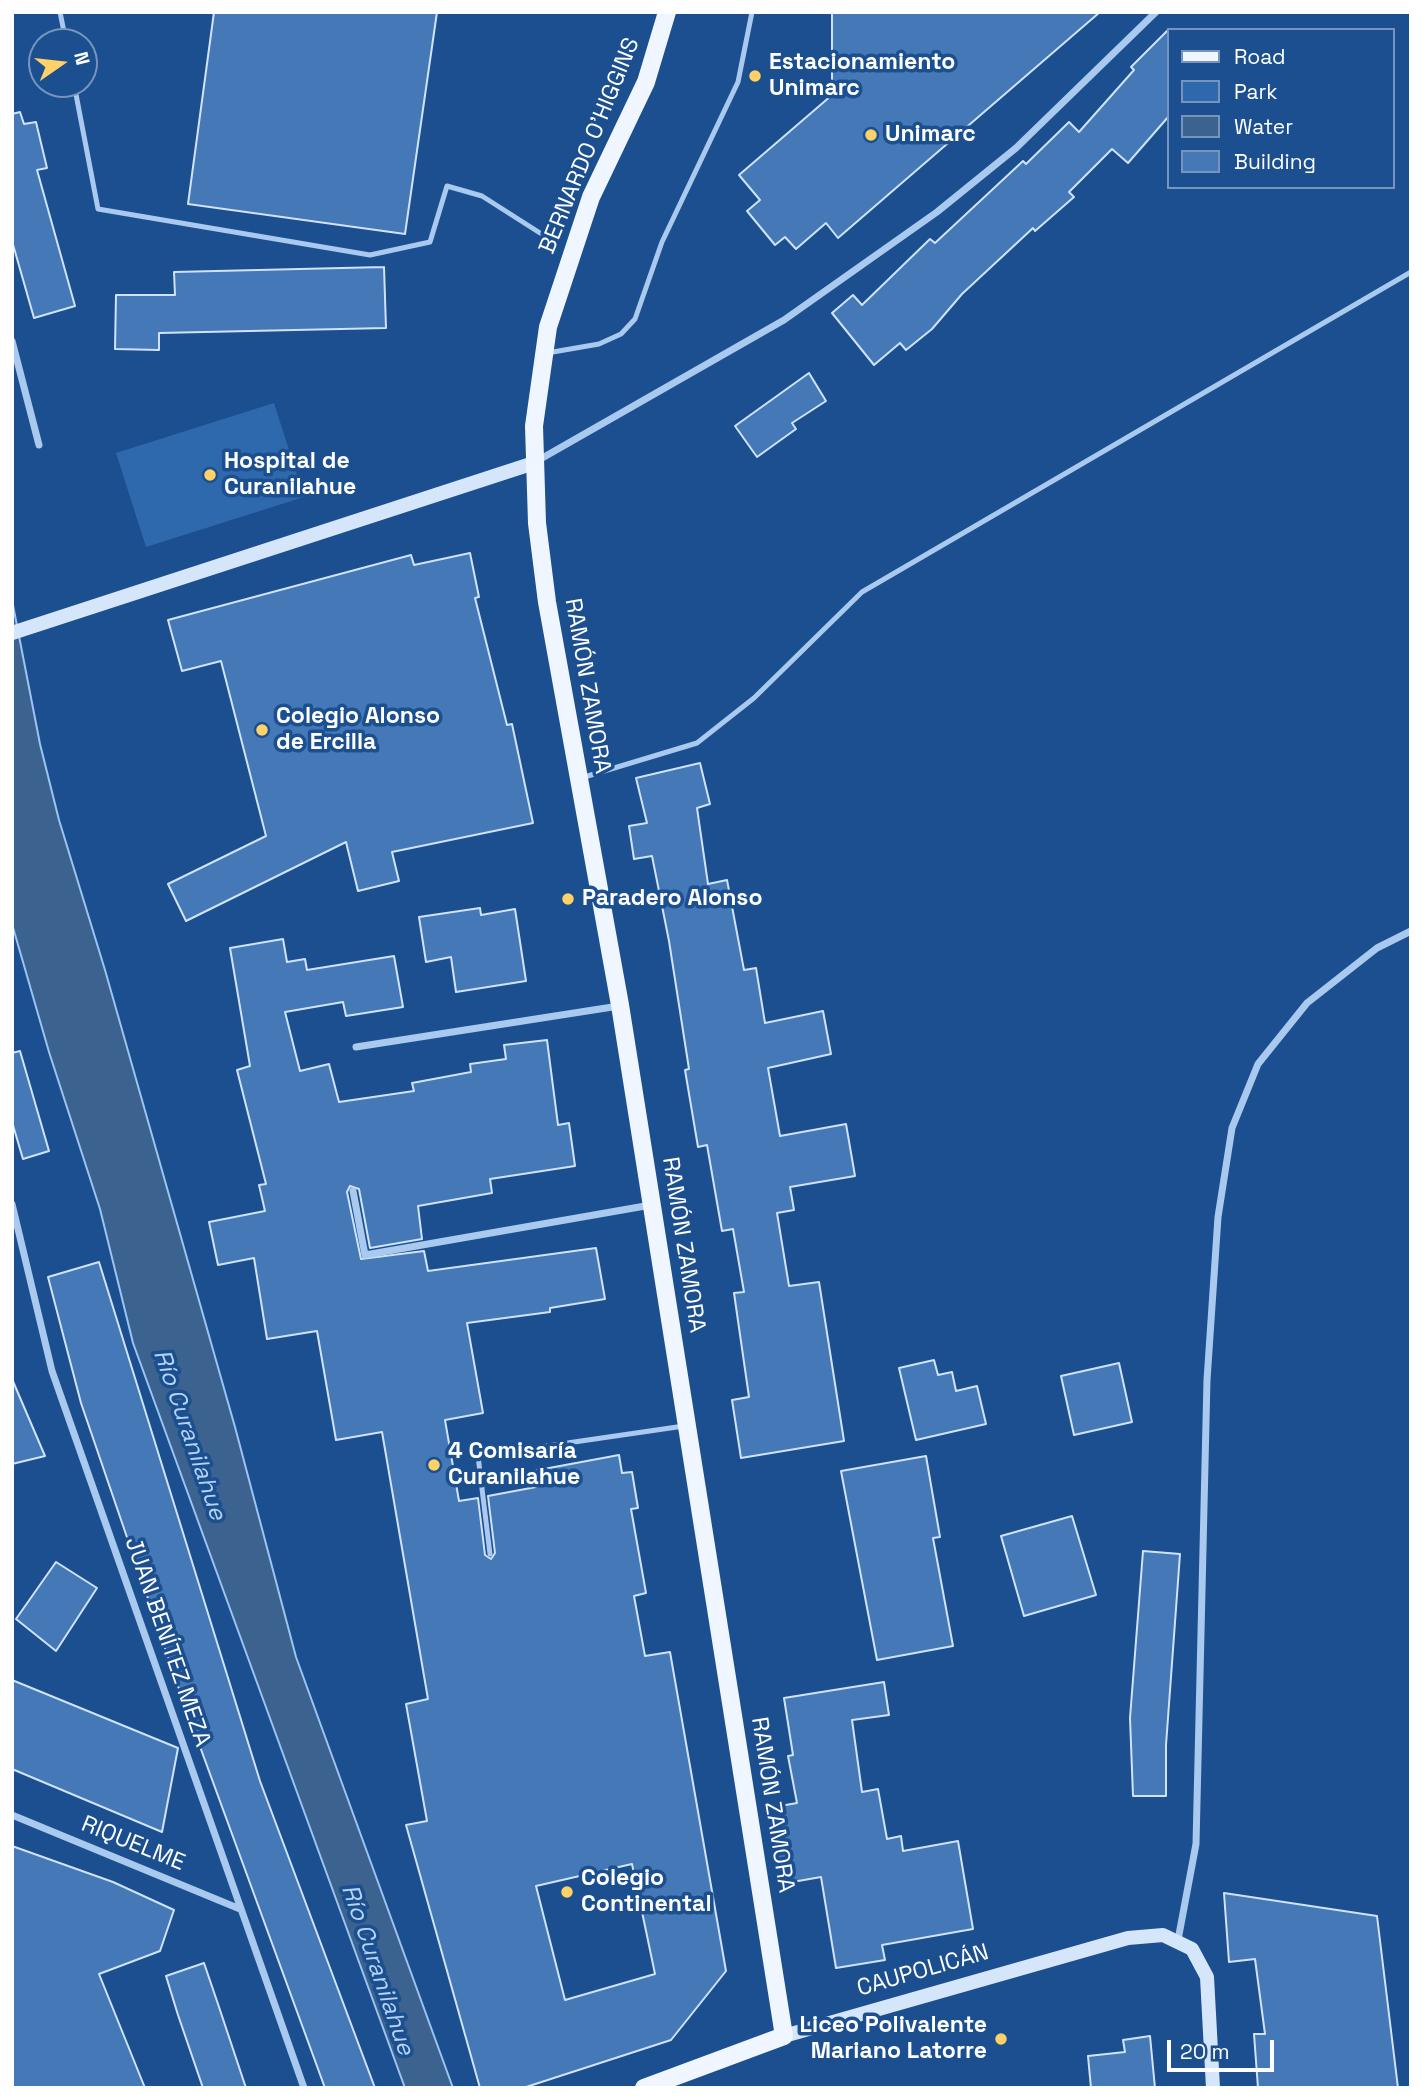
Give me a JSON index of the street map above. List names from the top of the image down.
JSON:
{
  "streets": {
    "main road": ["BERNARDO O'HIGGINS", "RAMÓN ZAMORA", "CAUPOLICÁN"],
    "street": ["JUAN BENÍTEZ MEZA", "RIQUELME"]
  },
  "crossings": [
    ["BERNARDO O'HIGGINS", "RAMÓN ZAMORA"],
    ["RAMÓN ZAMORA", "CAUPOLICÁN"],
    ["JUAN BENÍTEZ MEZA", "RIQUELME"]
  ],
  "water": ["Río Curanilahue"],
  "places": [
    "Estacionamiento Unimarc",
    "Unimarc",
    "Hospital de Curanilahue",
    "Colegio Alonso de Ercilla",
    "Paradero Alonso",
    "4 Comisaría Curanilahue",
    "Colegio Continental",
    "Liceo Polivalente Mariano Latorre"
  ],
  "legend": [
    "Road",
    "Park",
    "Water",
    "Building"
  ],
  "scale_bar": "20 m",
  "north": "right"
}
